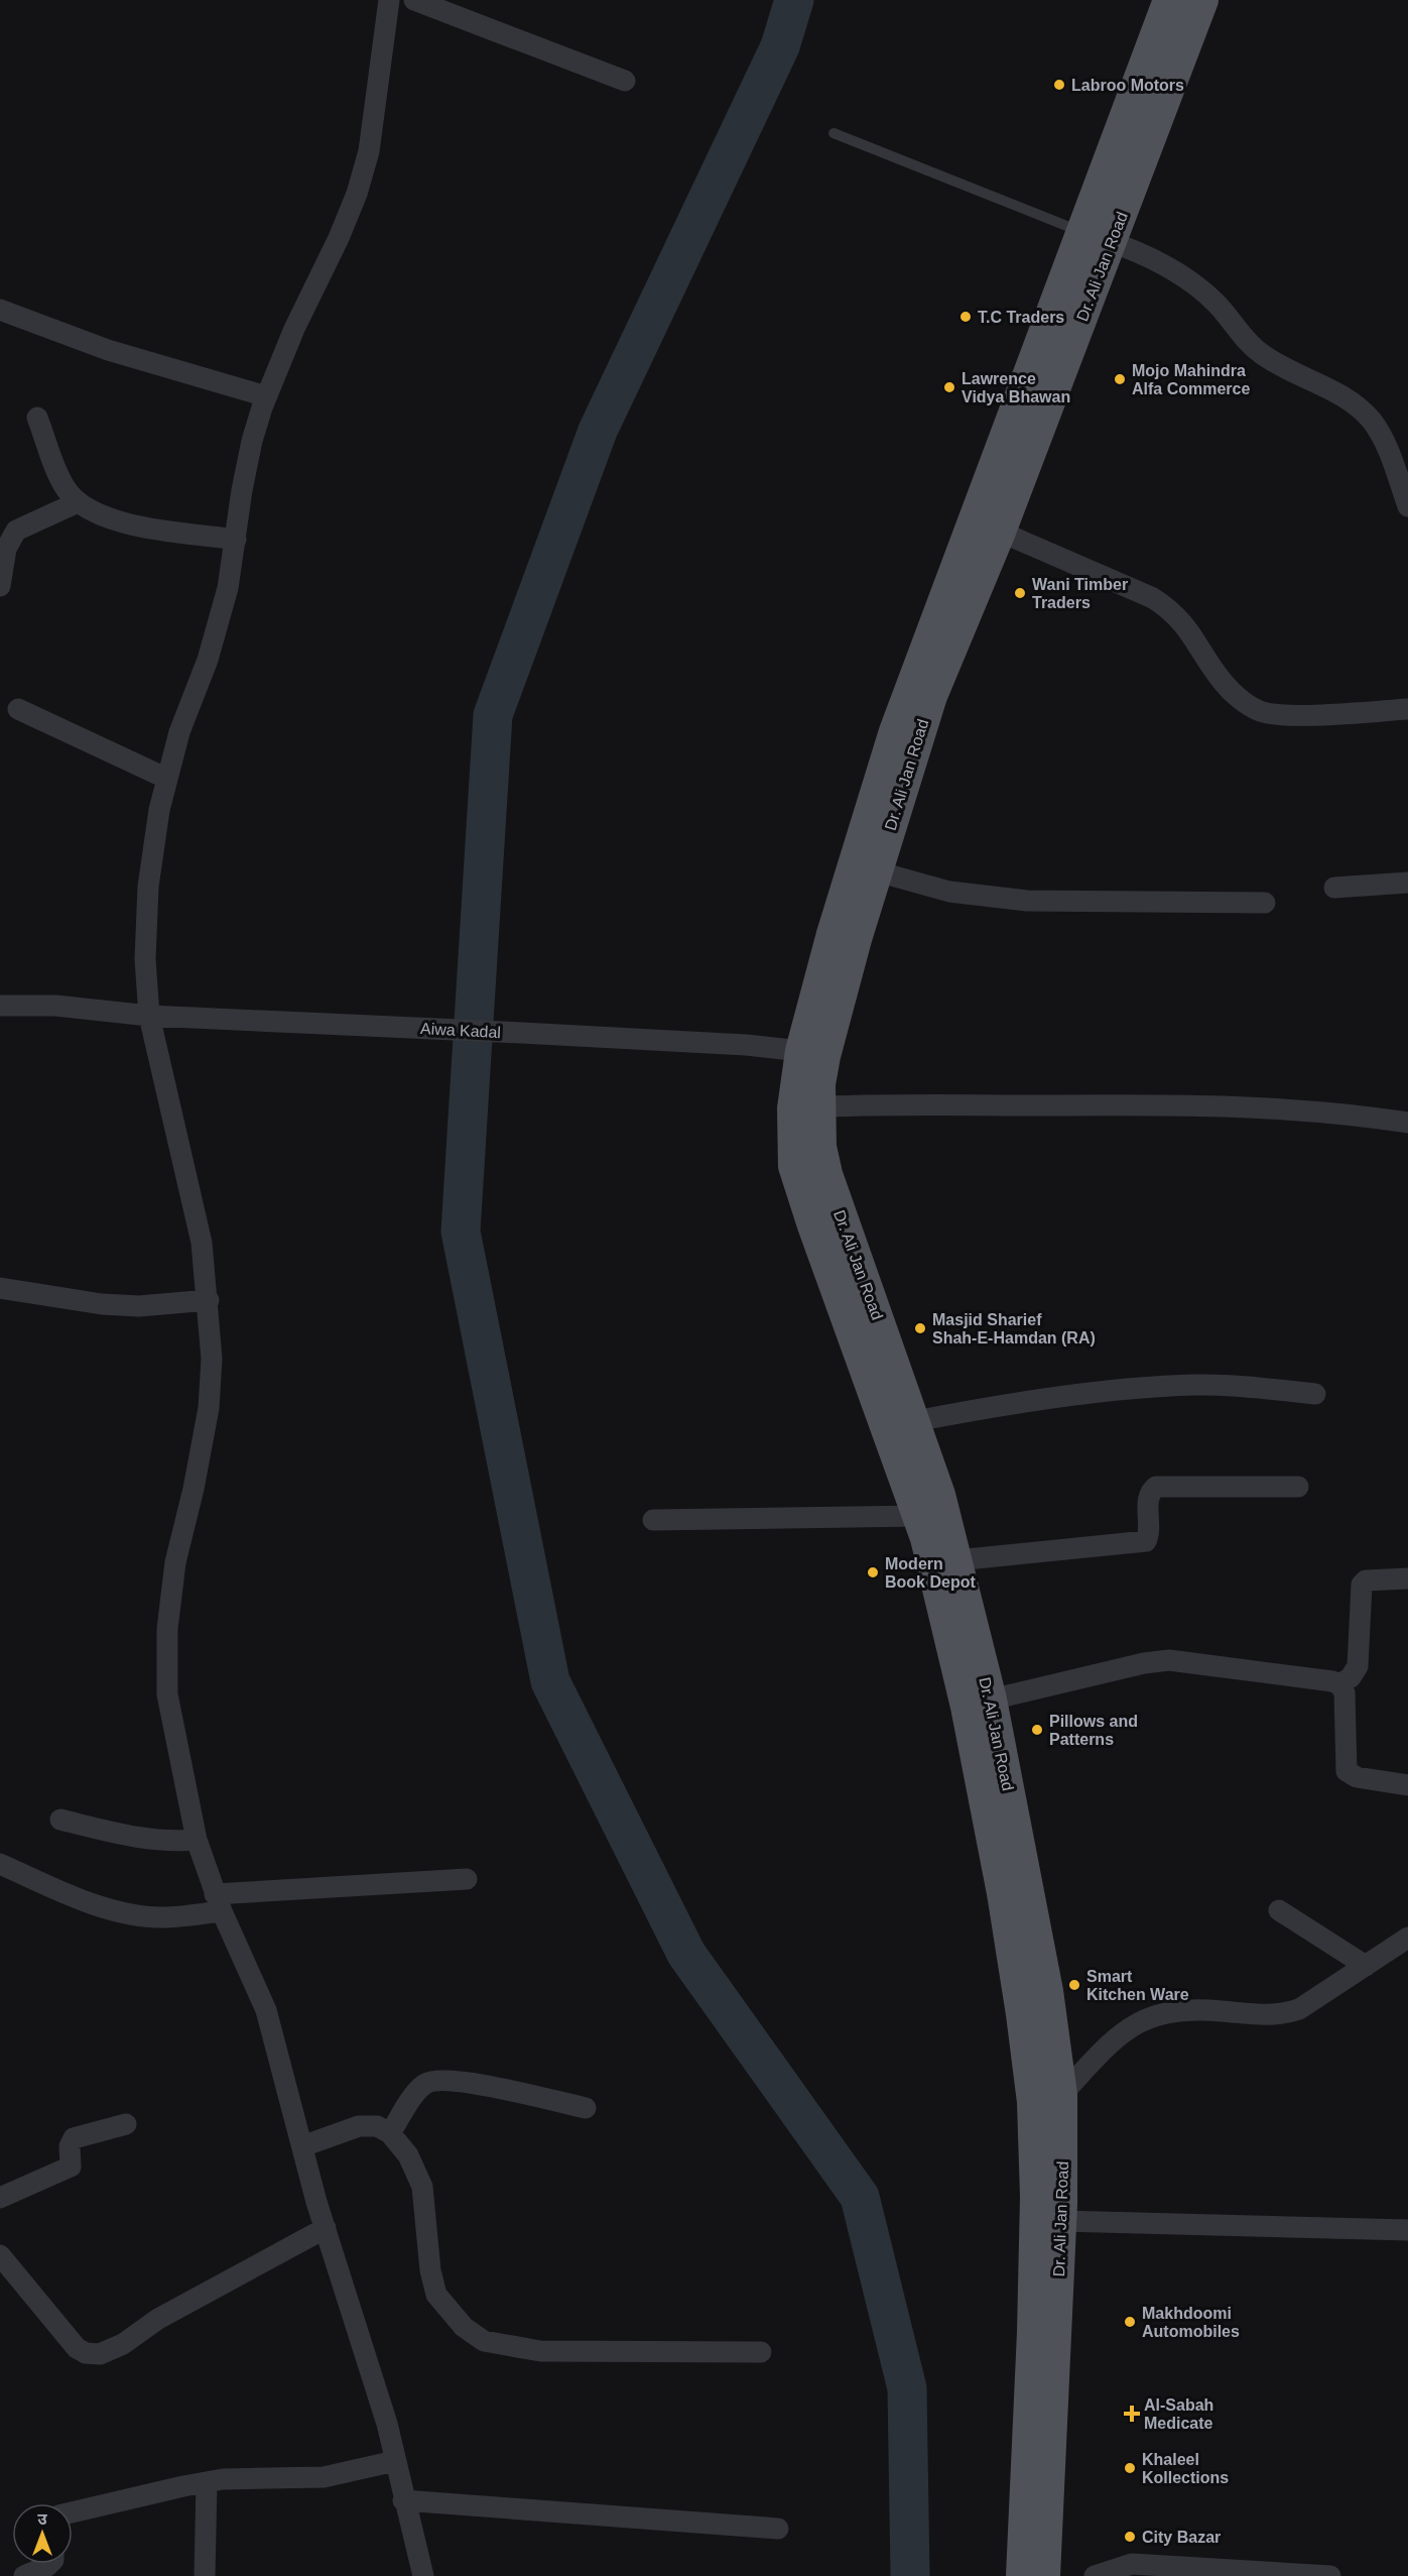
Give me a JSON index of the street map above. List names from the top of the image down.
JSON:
{
  "streets": {
    "main road": ["Dr. Ali Jan Road"],
    "street": ["Aiwa Kadal"]
  },
  "crossings": [
    ["Dr. Ali Jan Road", "Aiwa Kadal"]
  ],
  "places": {
    "other": [
      "Labroo Motors",
      "T.C Traders",
      "Mojo Mahindra Alfa Commerce",
      "Lawrence Vidya Bhawan",
      "Wani Timber Traders",
      "Masjid Sharief Shah-E-Hamdan (RA)",
      "Modern Book Depot",
      "Pillows and Patterns",
      "Smart Kitchen Ware",
      "Makhdoomi Automobiles",
      "Khaleel Kollections",
      "City Bazar"
    ],
    "health": ["Al-Sabah Medicate"]
  },
  "north": "top"
}
